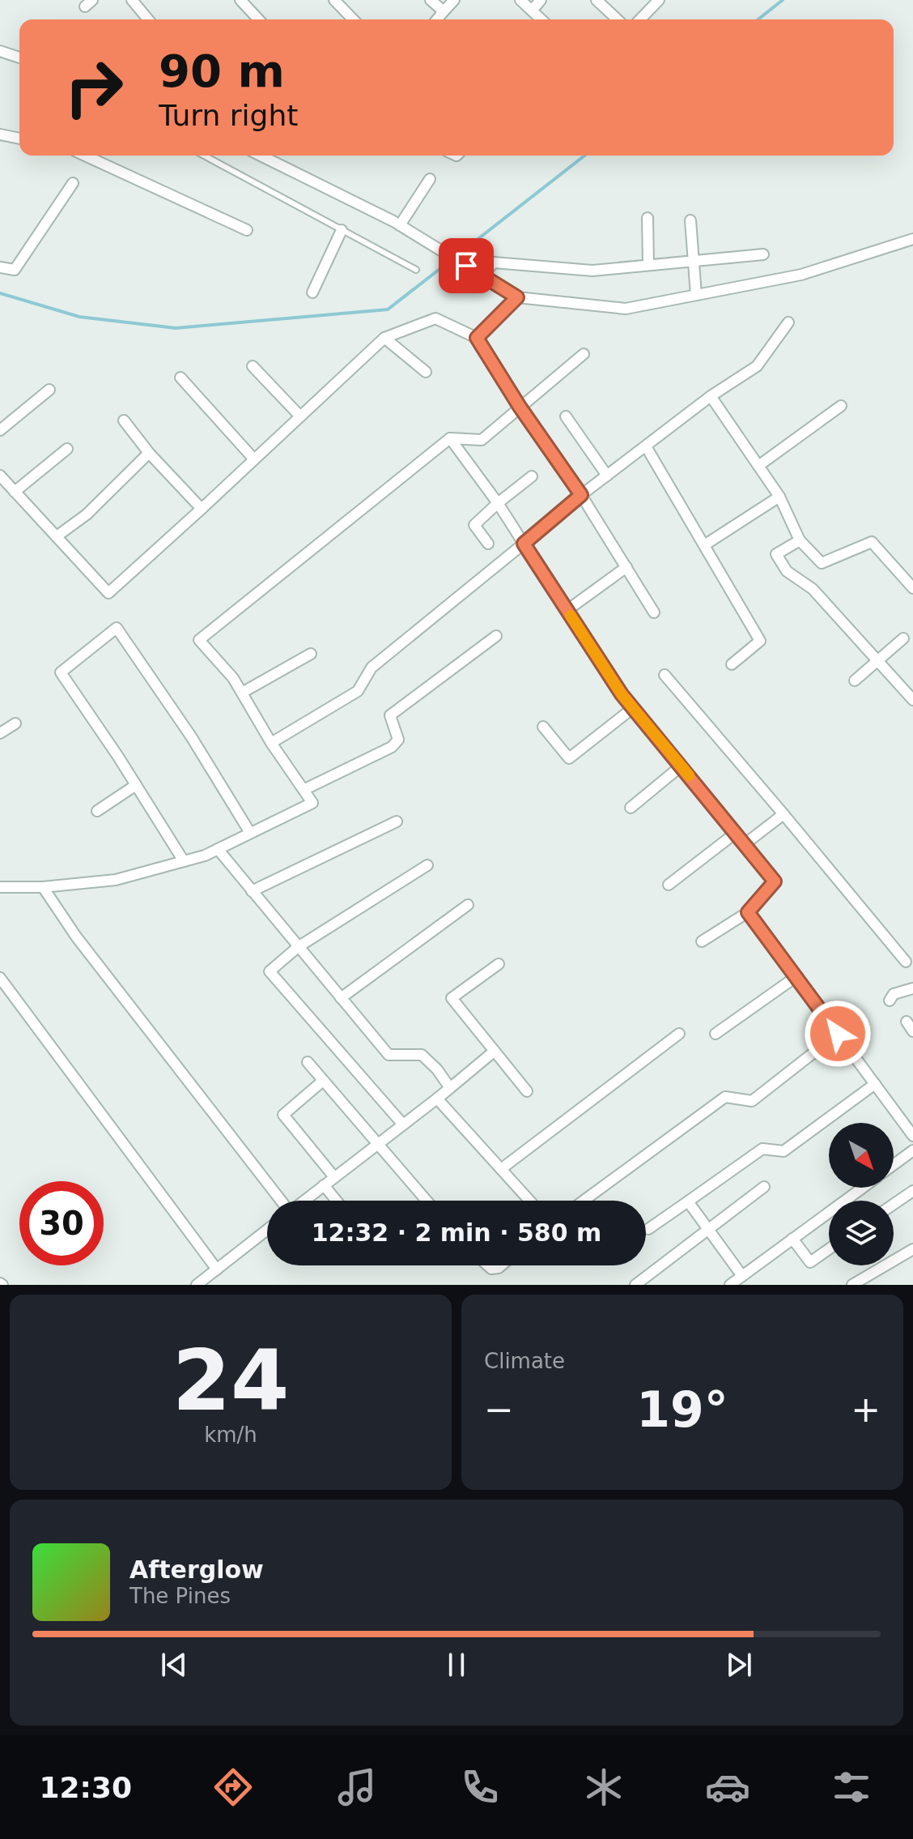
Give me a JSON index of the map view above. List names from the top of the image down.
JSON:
{
  "north": "bottom right",
  "page": {
    "turn": ["90 m", "Turn right"],
    "limit": "30",
    "trip": "12:32 · 2 min · 580 m",
    "tile": [
      ["24", "km/h"],
      "Climate"
    ],
    "heat": ["−", "19°", "+"],
    "song": ["Afterglow", "The Pines"],
    "tabs": "12:30"
  }
}
